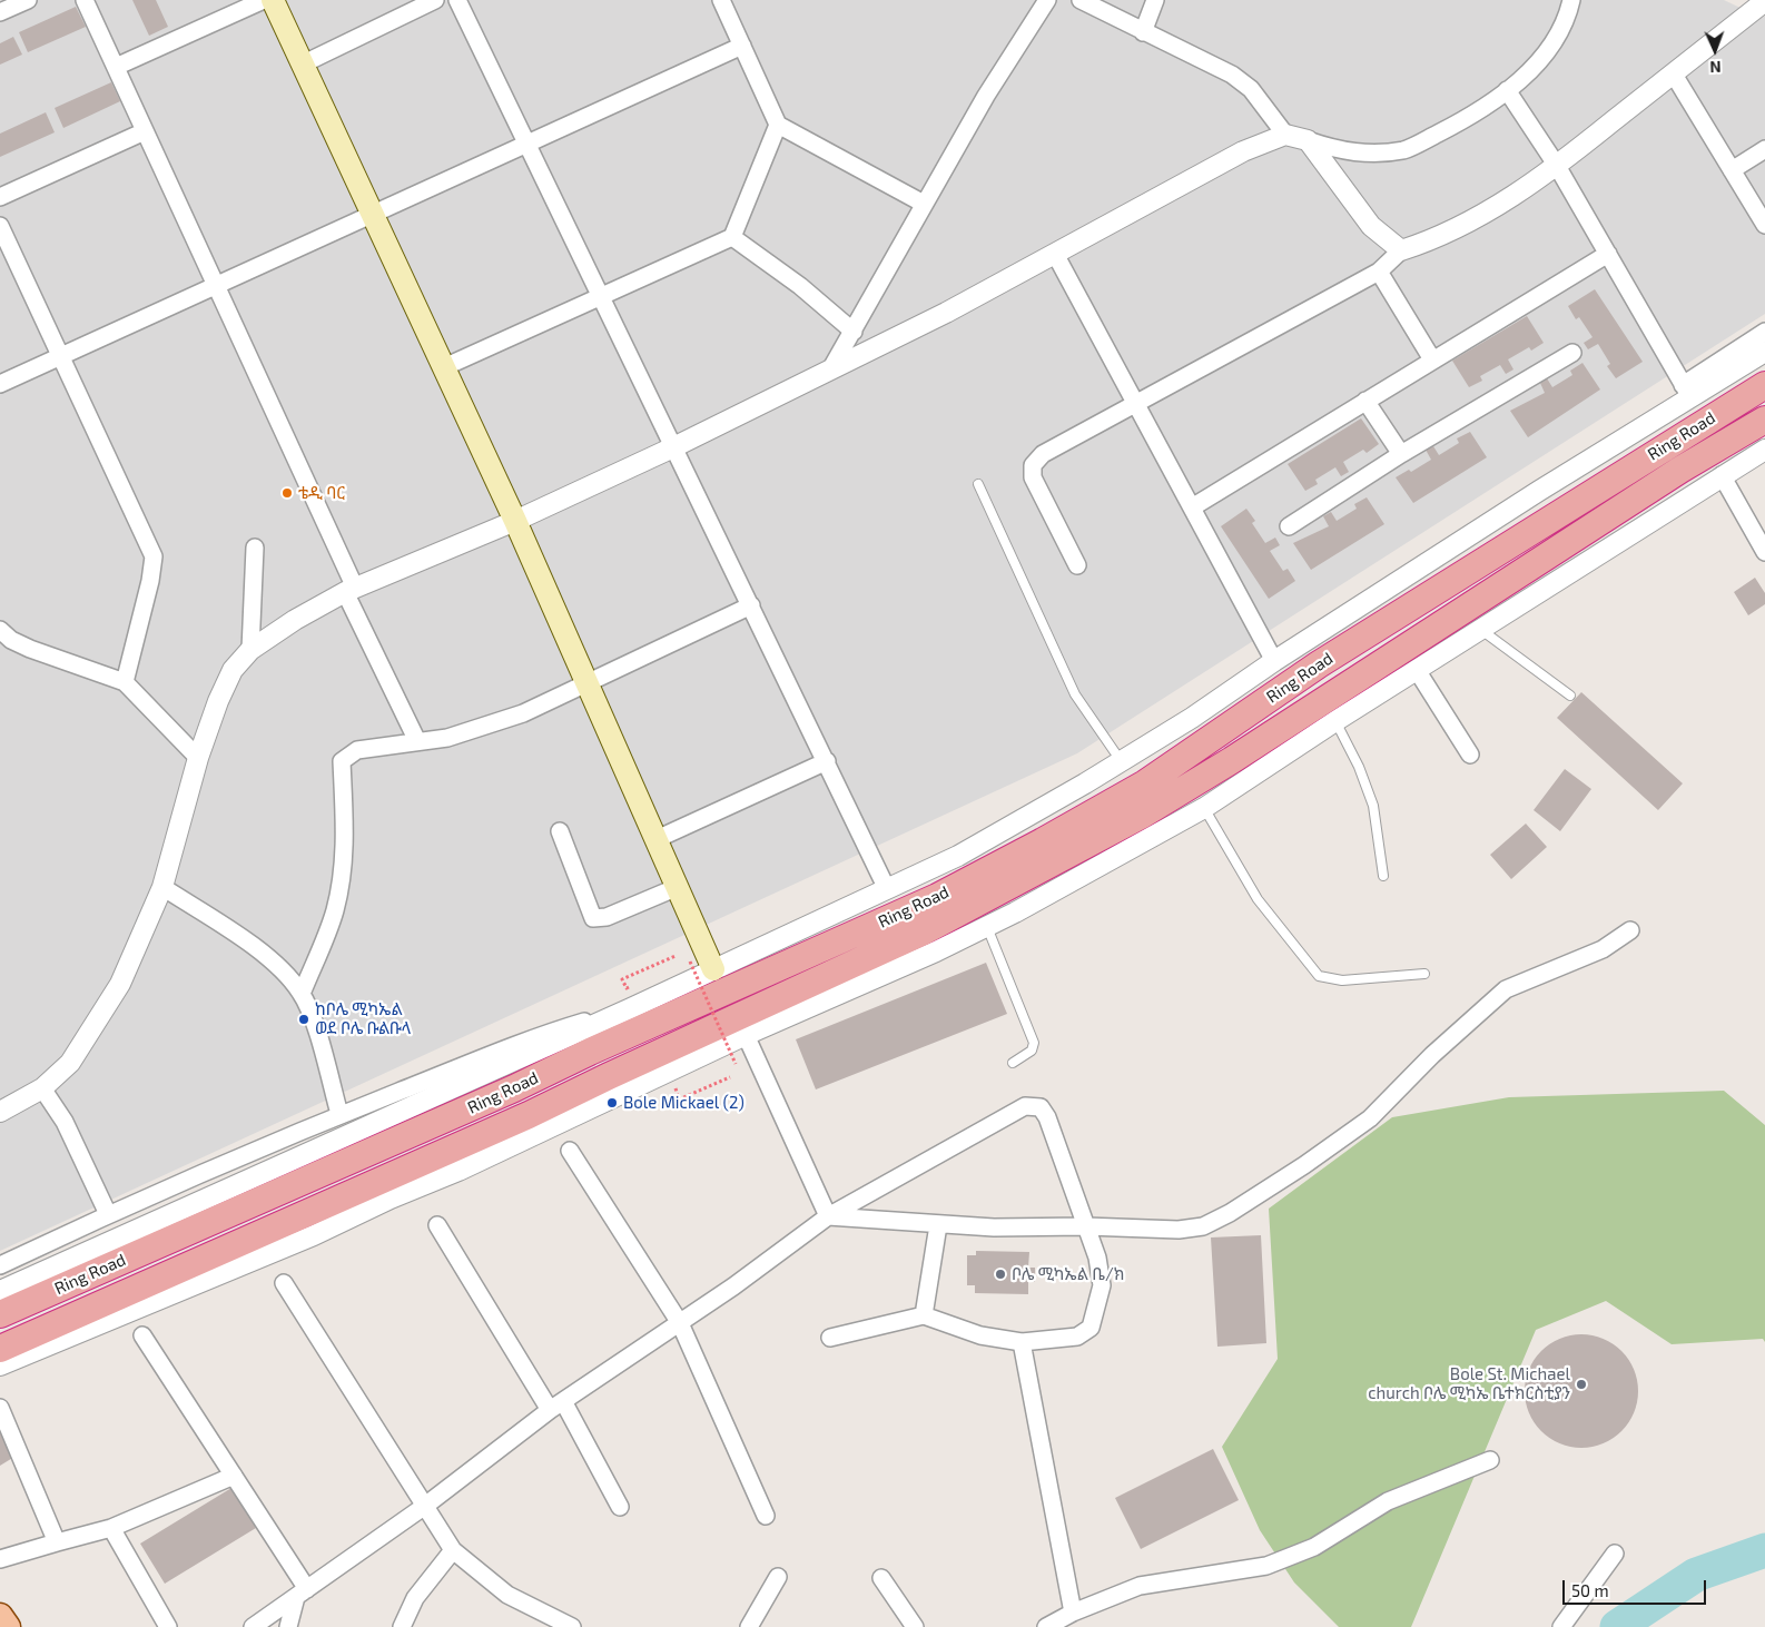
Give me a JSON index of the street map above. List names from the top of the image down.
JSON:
{
  "streets": {
    "highway": ["Ring Road"]
  },
  "places": [
    "ቴዲ ባር",
    "ከቦሌ ሚካኤል ወደ ቦሌ ቡልቡላ",
    "Bole Mickael (2)",
    "ቦሌ ሚካኤል ቤ/ክ",
    "Bole St. Michael church ቦሌ ሚካኤ ቤተክርስቲያን"
  ],
  "scale_bar": "50 m",
  "north": "bottom"
}
